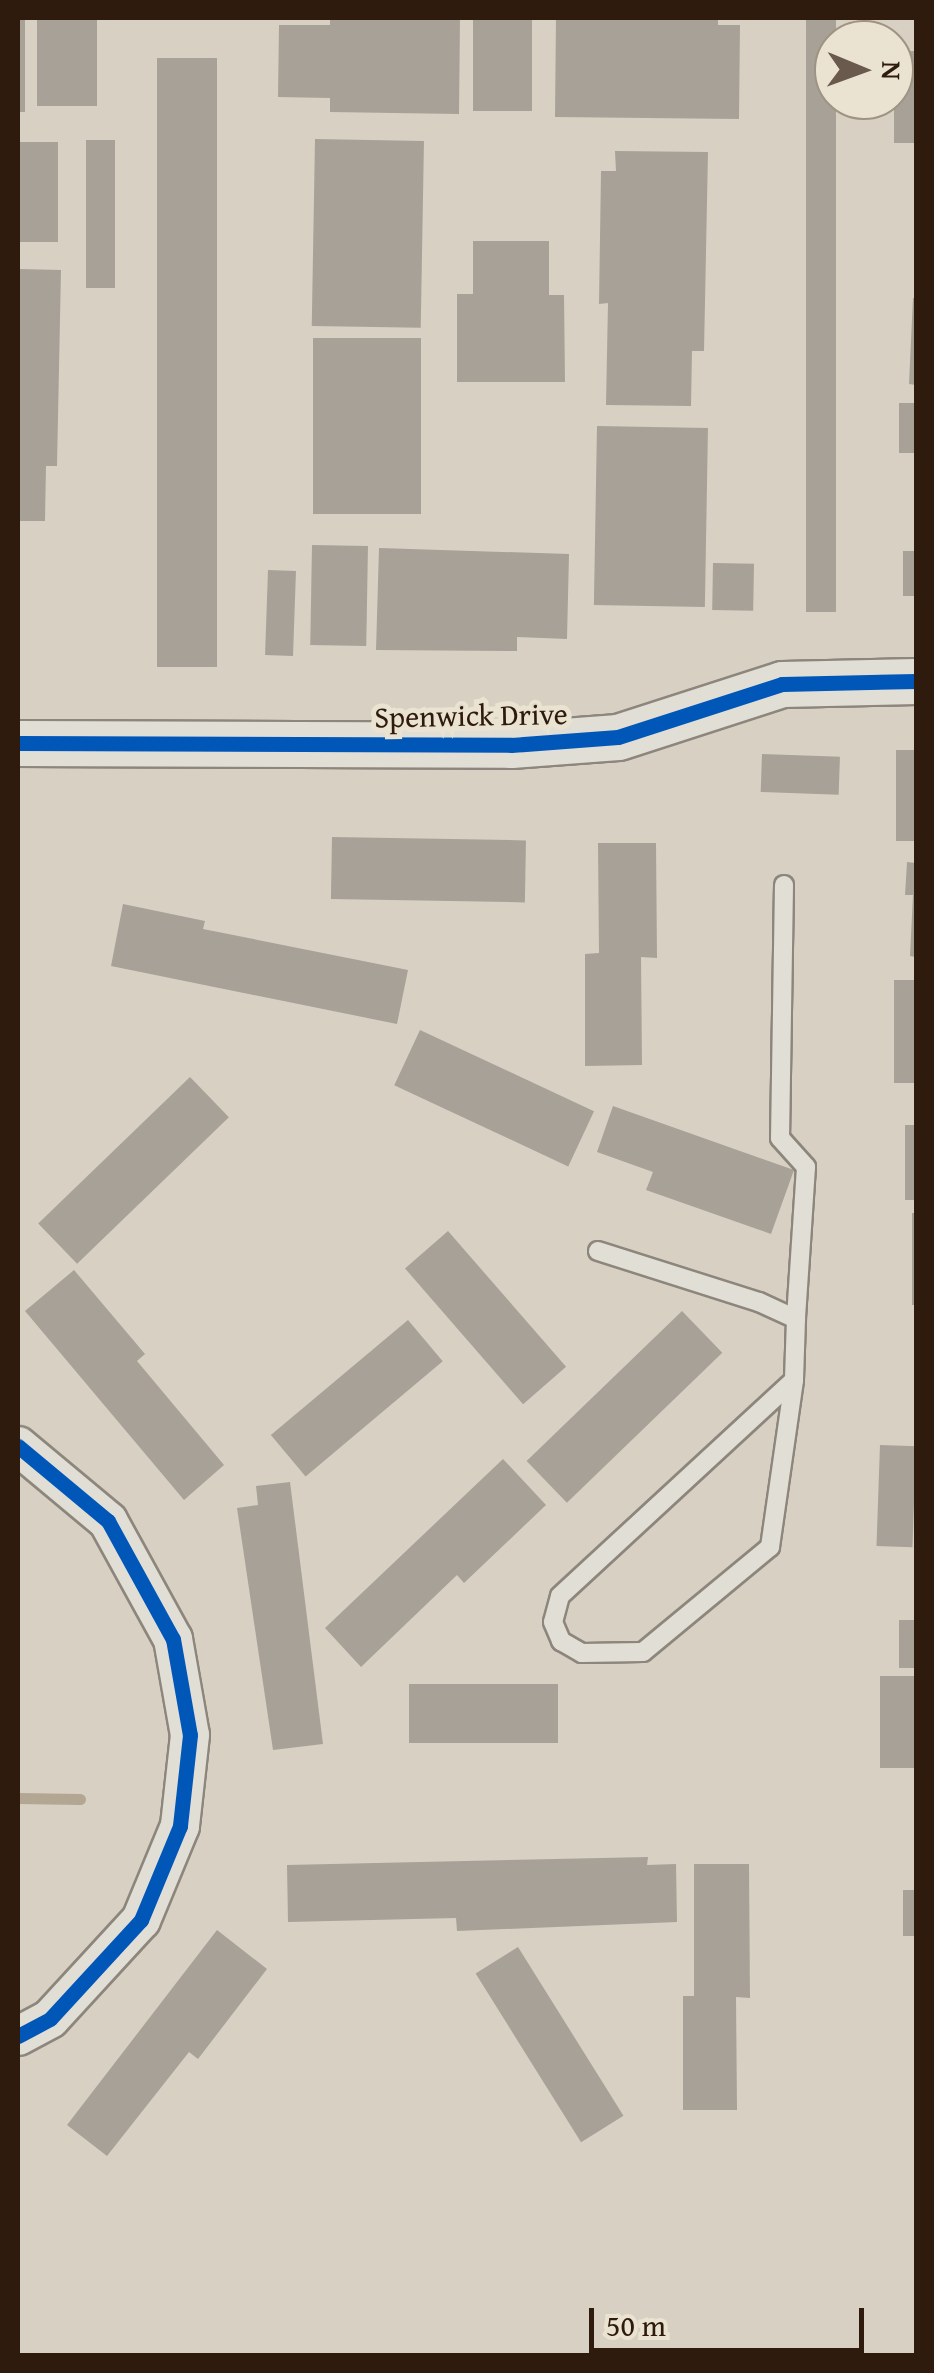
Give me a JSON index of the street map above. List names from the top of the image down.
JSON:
{
  "streets": {
    "street": ["Spenwick Drive"]
  },
  "scale_bar": "50 m",
  "north": "right"
}
